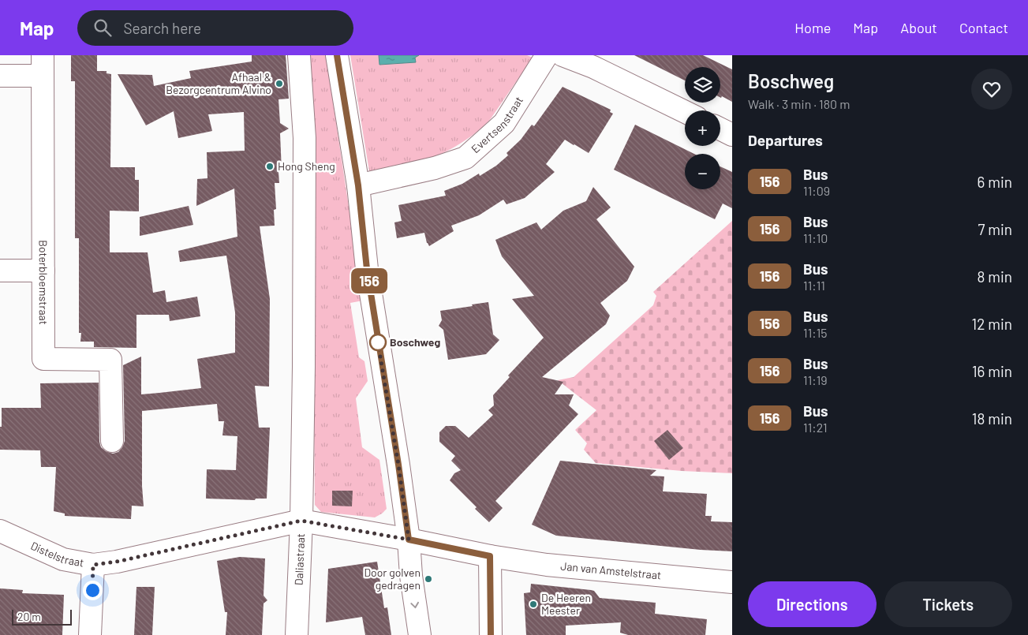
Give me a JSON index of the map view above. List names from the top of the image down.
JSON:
{
  "streets": {
    "street": [
      "Evertsenstraat",
      "Boterbloemstraat",
      "Distelstraat",
      "Daliastraat",
      "Jan van Amstelstraat"
    ]
  },
  "crossings": [
    ["Distelstraat", "Daliastraat"]
  ],
  "places": [
    "Afhaal & Bezorgcentrum Alvino",
    "Hong Sheng",
    "Boschweg",
    "Door golven gedragen",
    "De Heeren Meester"
  ],
  "lines": ["bus line 156"],
  "scale_bar": "20 m",
  "page": {
    "header": "Map",
    "search": "Search here",
    "nav": [
      "Home",
      "Map",
      "About",
      "Contact"
    ],
    "on_map": "156",
    "heading": [
      ["Boschweg", "Walk · 3 min · 180 m"],
      "Departures"
    ],
    "map_buttons": ["+", "−"],
    "list": [
      {
        "mark": "156",
        "name": "Bus",
        "note": "11:09",
        "value": "6 min"
      },
      {
        "mark": "156",
        "name": "Bus",
        "note": "11:10",
        "value": "7 min"
      },
      {
        "mark": "156",
        "name": "Bus",
        "note": "11:11",
        "value": "8 min"
      },
      {
        "mark": "156",
        "name": "Bus",
        "note": "11:15",
        "value": "12 min"
      },
      {
        "mark": "156",
        "name": "Bus",
        "note": "11:19",
        "value": "16 min"
      },
      {
        "mark": "156",
        "name": "Bus",
        "note": "11:21",
        "value": "18 min"
      }
    ],
    "buttons": ["Directions", "Tickets"],
    "scale": "20 m"
  }
}
